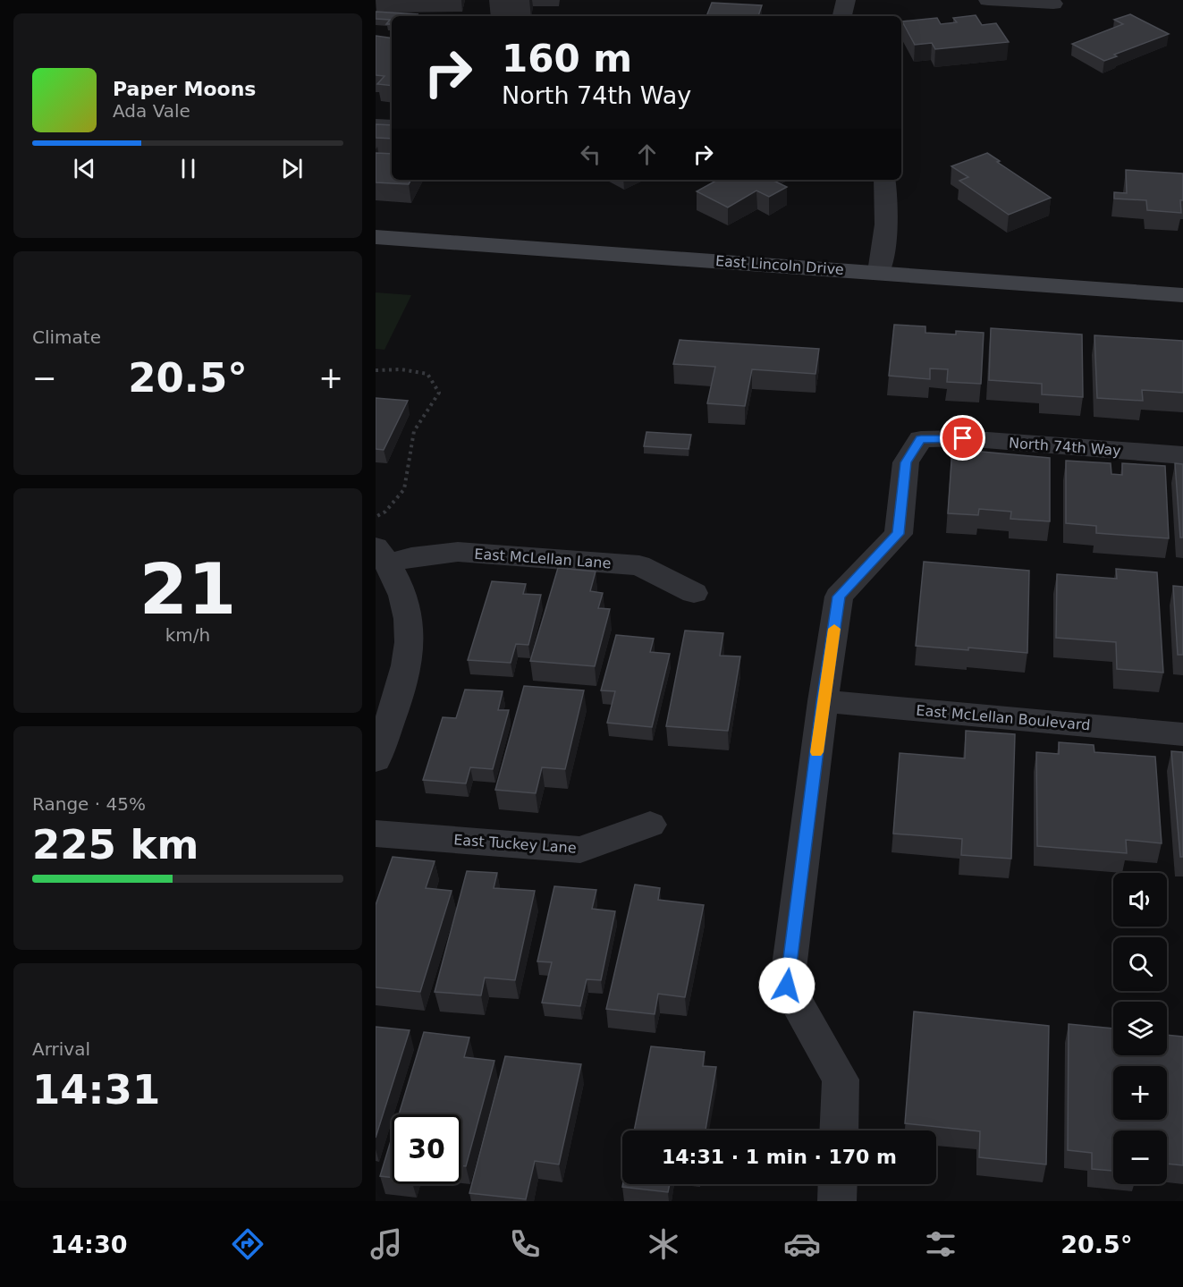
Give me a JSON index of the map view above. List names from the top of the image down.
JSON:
{
  "streets": {
    "main road": ["East Lincoln Drive"],
    "street": [
      "North 74th Way",
      "East McLellan Lane",
      "East McLellan Boulevard",
      "East Tuckey Lane"
    ]
  },
  "crossings": [
    ["North 74th Way", "East McLellan Boulevard"]
  ],
  "page": {
    "turn": ["160 m", "North 74th Way"],
    "song": ["Paper Moons", "Ada Vale"],
    "tile": [
      "Climate",
      ["21", "km/h"],
      ["Range · 45%", "225 km"],
      ["Arrival", "14:31"]
    ],
    "heat": ["−", "20.5°", "+"],
    "map_buttons": ["+", "−"],
    "limit": "30",
    "trip": "14:31 · 1 min · 170 m",
    "tabs": ["14:30", "20.5°"]
  }
}
